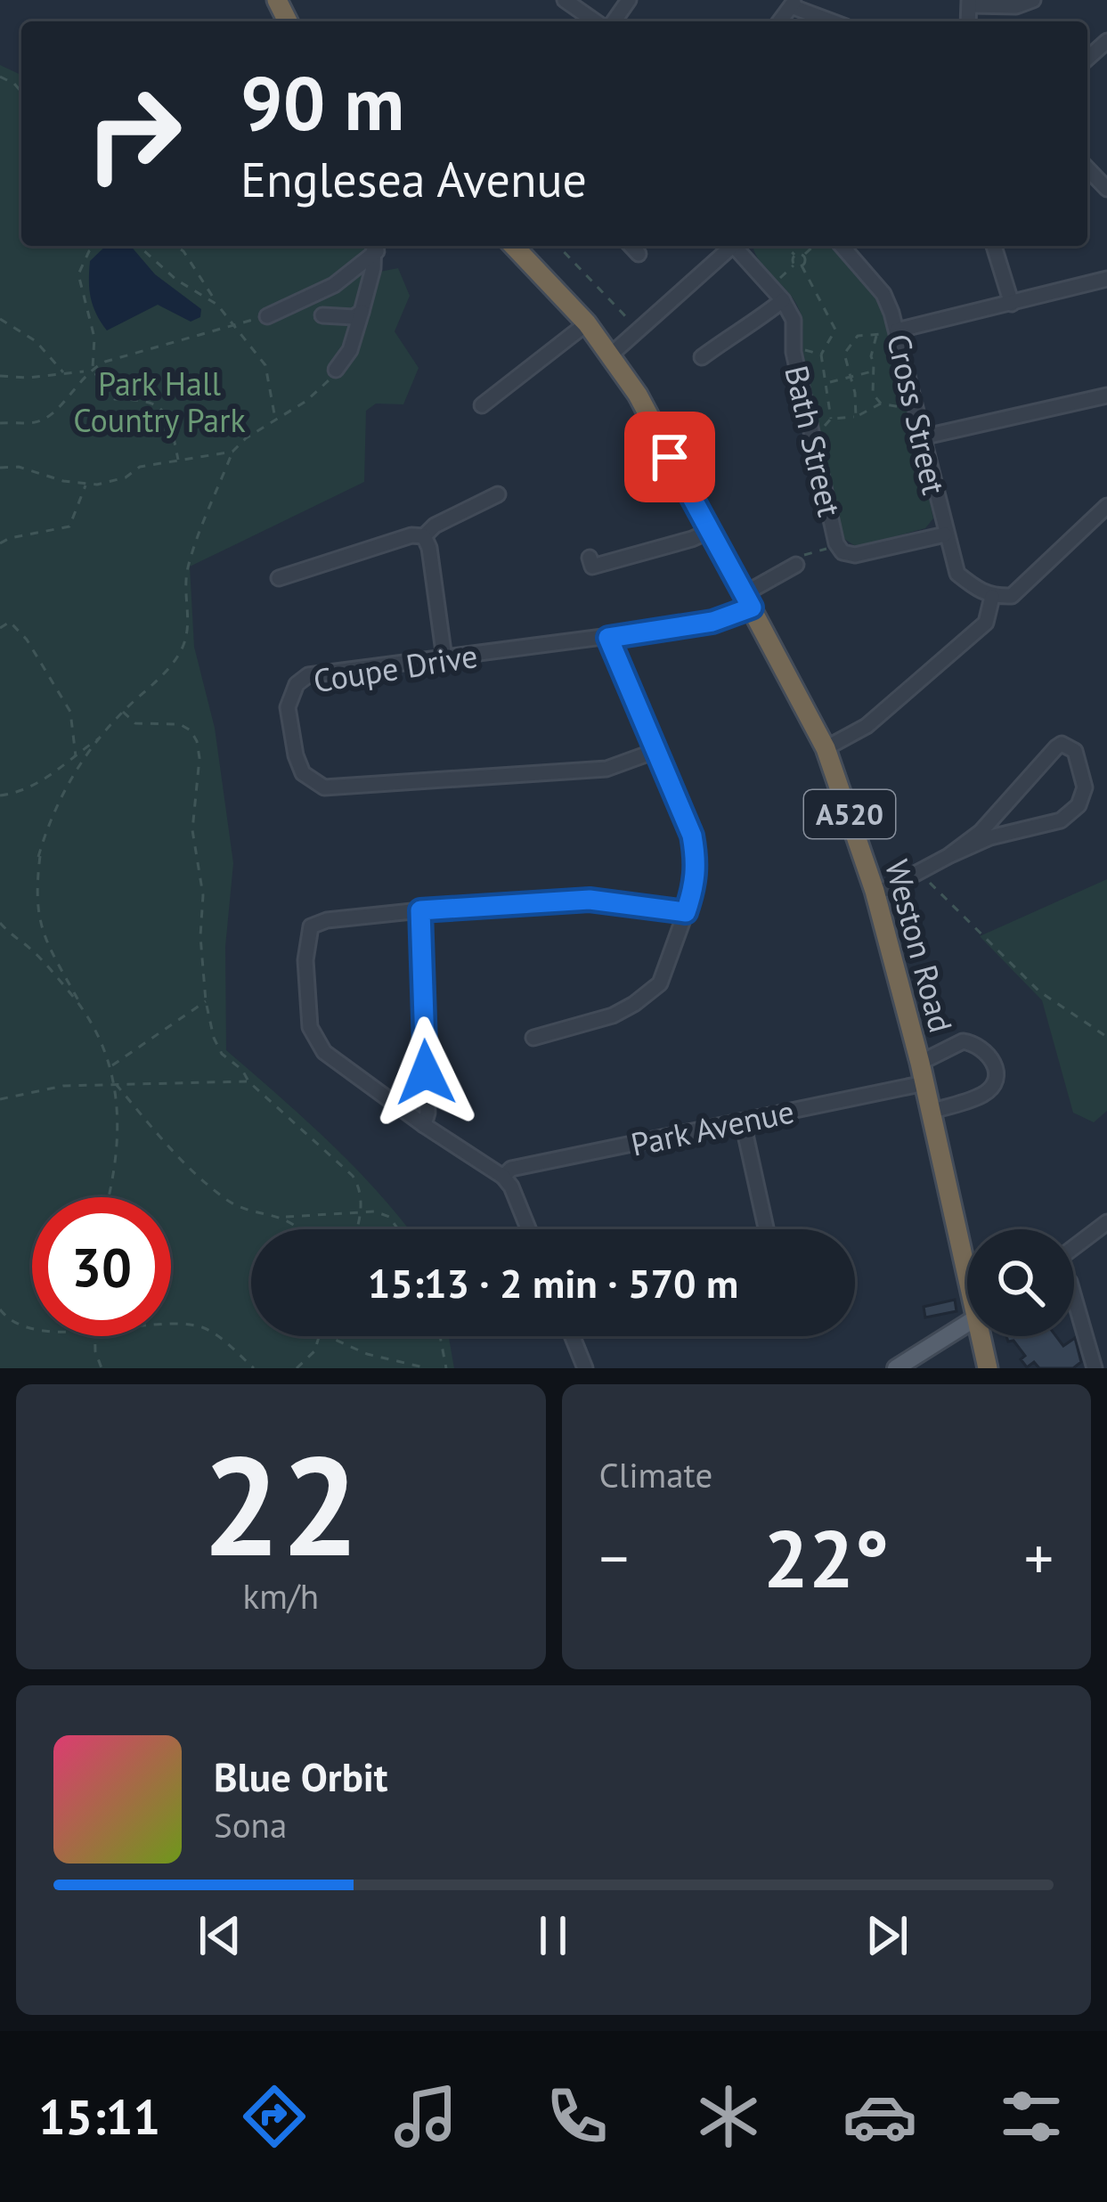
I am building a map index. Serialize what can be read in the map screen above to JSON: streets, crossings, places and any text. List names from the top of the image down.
{
  "streets": {
    "highway": ["A520", "Weston Road"],
    "street": [
      "Cross Street",
      "Bath Street",
      "Coupe Drive",
      "Park Avenue"
    ]
  },
  "crossings": [
    ["Cross Street", "Bath Street"],
    ["Coupe Drive", "Weston Road"],
    ["Weston Road", "Park Avenue"]
  ],
  "parks": ["Park Hall Country Park"],
  "page": {
    "turn": ["90 m", "Englesea Avenue"],
    "limit": "30",
    "trip": "15:13 · 2 min · 570 m",
    "tile": [
      ["22", "km/h"],
      "Climate"
    ],
    "heat": ["−", "22°", "+"],
    "song": ["Blue Orbit", "Sona"],
    "tabs": "15:11"
  }
}
